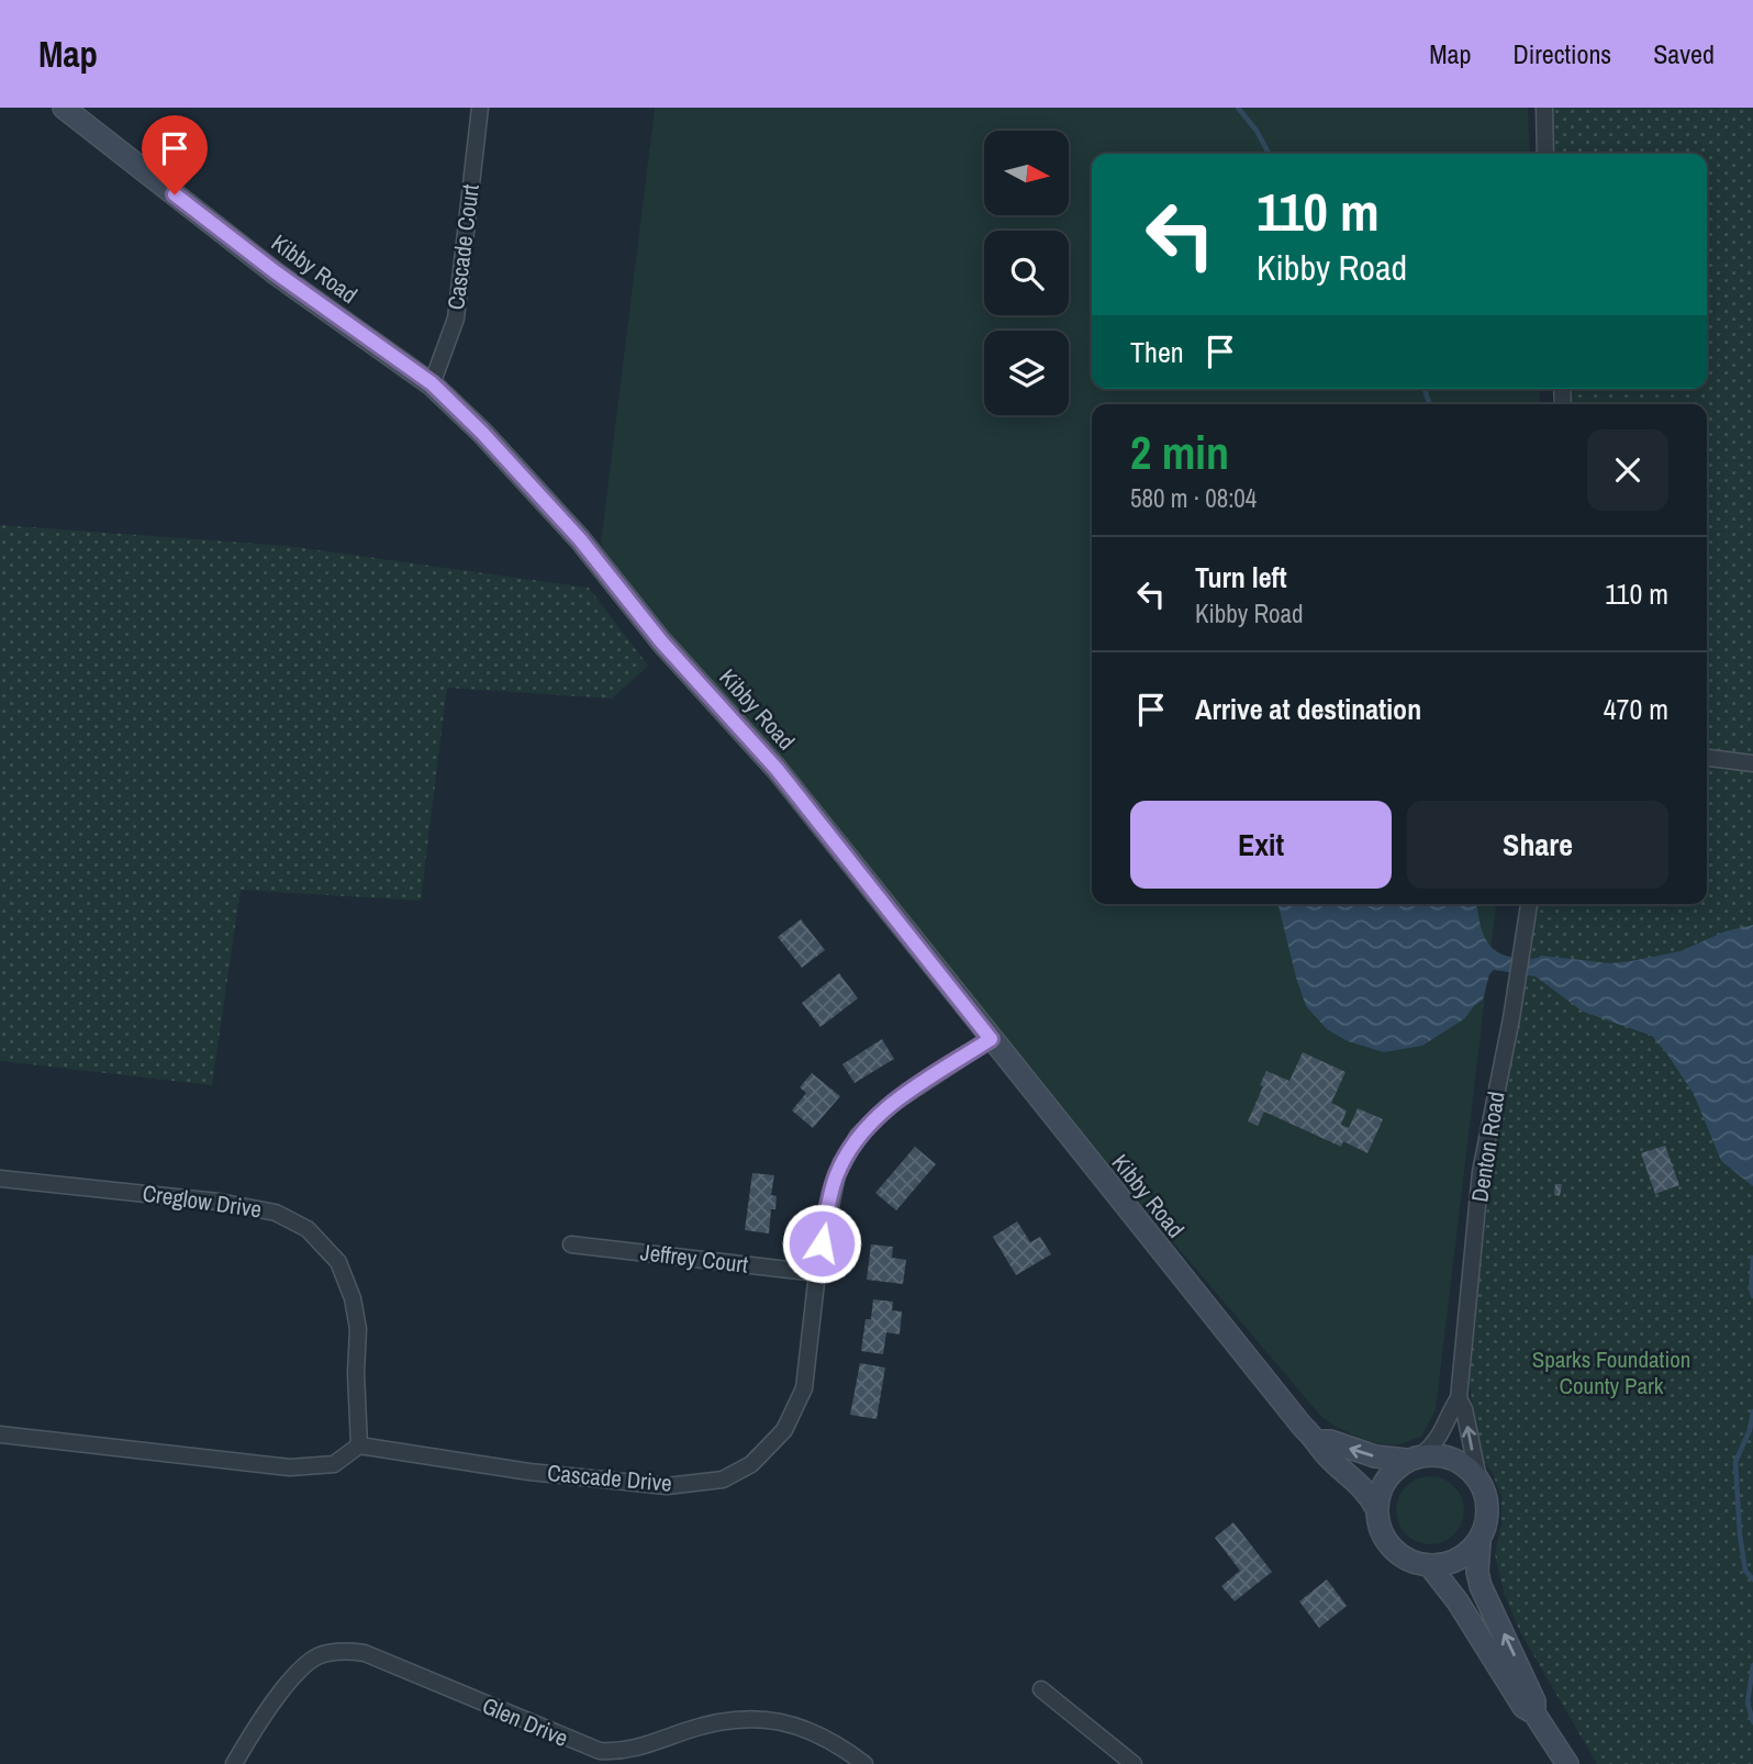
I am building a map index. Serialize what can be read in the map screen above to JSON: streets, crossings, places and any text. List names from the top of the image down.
{
  "streets": {
    "main road": ["Kibby Road"],
    "street": [
      "Cascade Court",
      "Denton Road",
      "Creglow Drive",
      "Jeffrey Court",
      "Cascade Drive",
      "Glen Drive"
    ]
  },
  "crossings": [
    ["Cascade Court", "Kibby Road"],
    ["Kibby Road", "Denton Road"],
    ["Kibby Road", "Cascade Drive"],
    ["Creglow Drive", "Cascade Drive"],
    ["Jeffrey Court", "Cascade Drive"]
  ],
  "parks": ["Sparks Foundation County Park"],
  "north": "right",
  "page": {
    "header": "Map",
    "nav": ["Map", "Directions", "Saved"],
    "turn": ["110 m", "Kibby Road"],
    "then": "Then",
    "heading": ["2 min", "580 m · 08:04"],
    "list": [
      {
        "name": "Turn left",
        "note": "Kibby Road",
        "value": "110 m"
      },
      {
        "name": "Arrive at destination",
        "value": "470 m"
      }
    ],
    "buttons": ["Exit", "Share"]
  }
}
